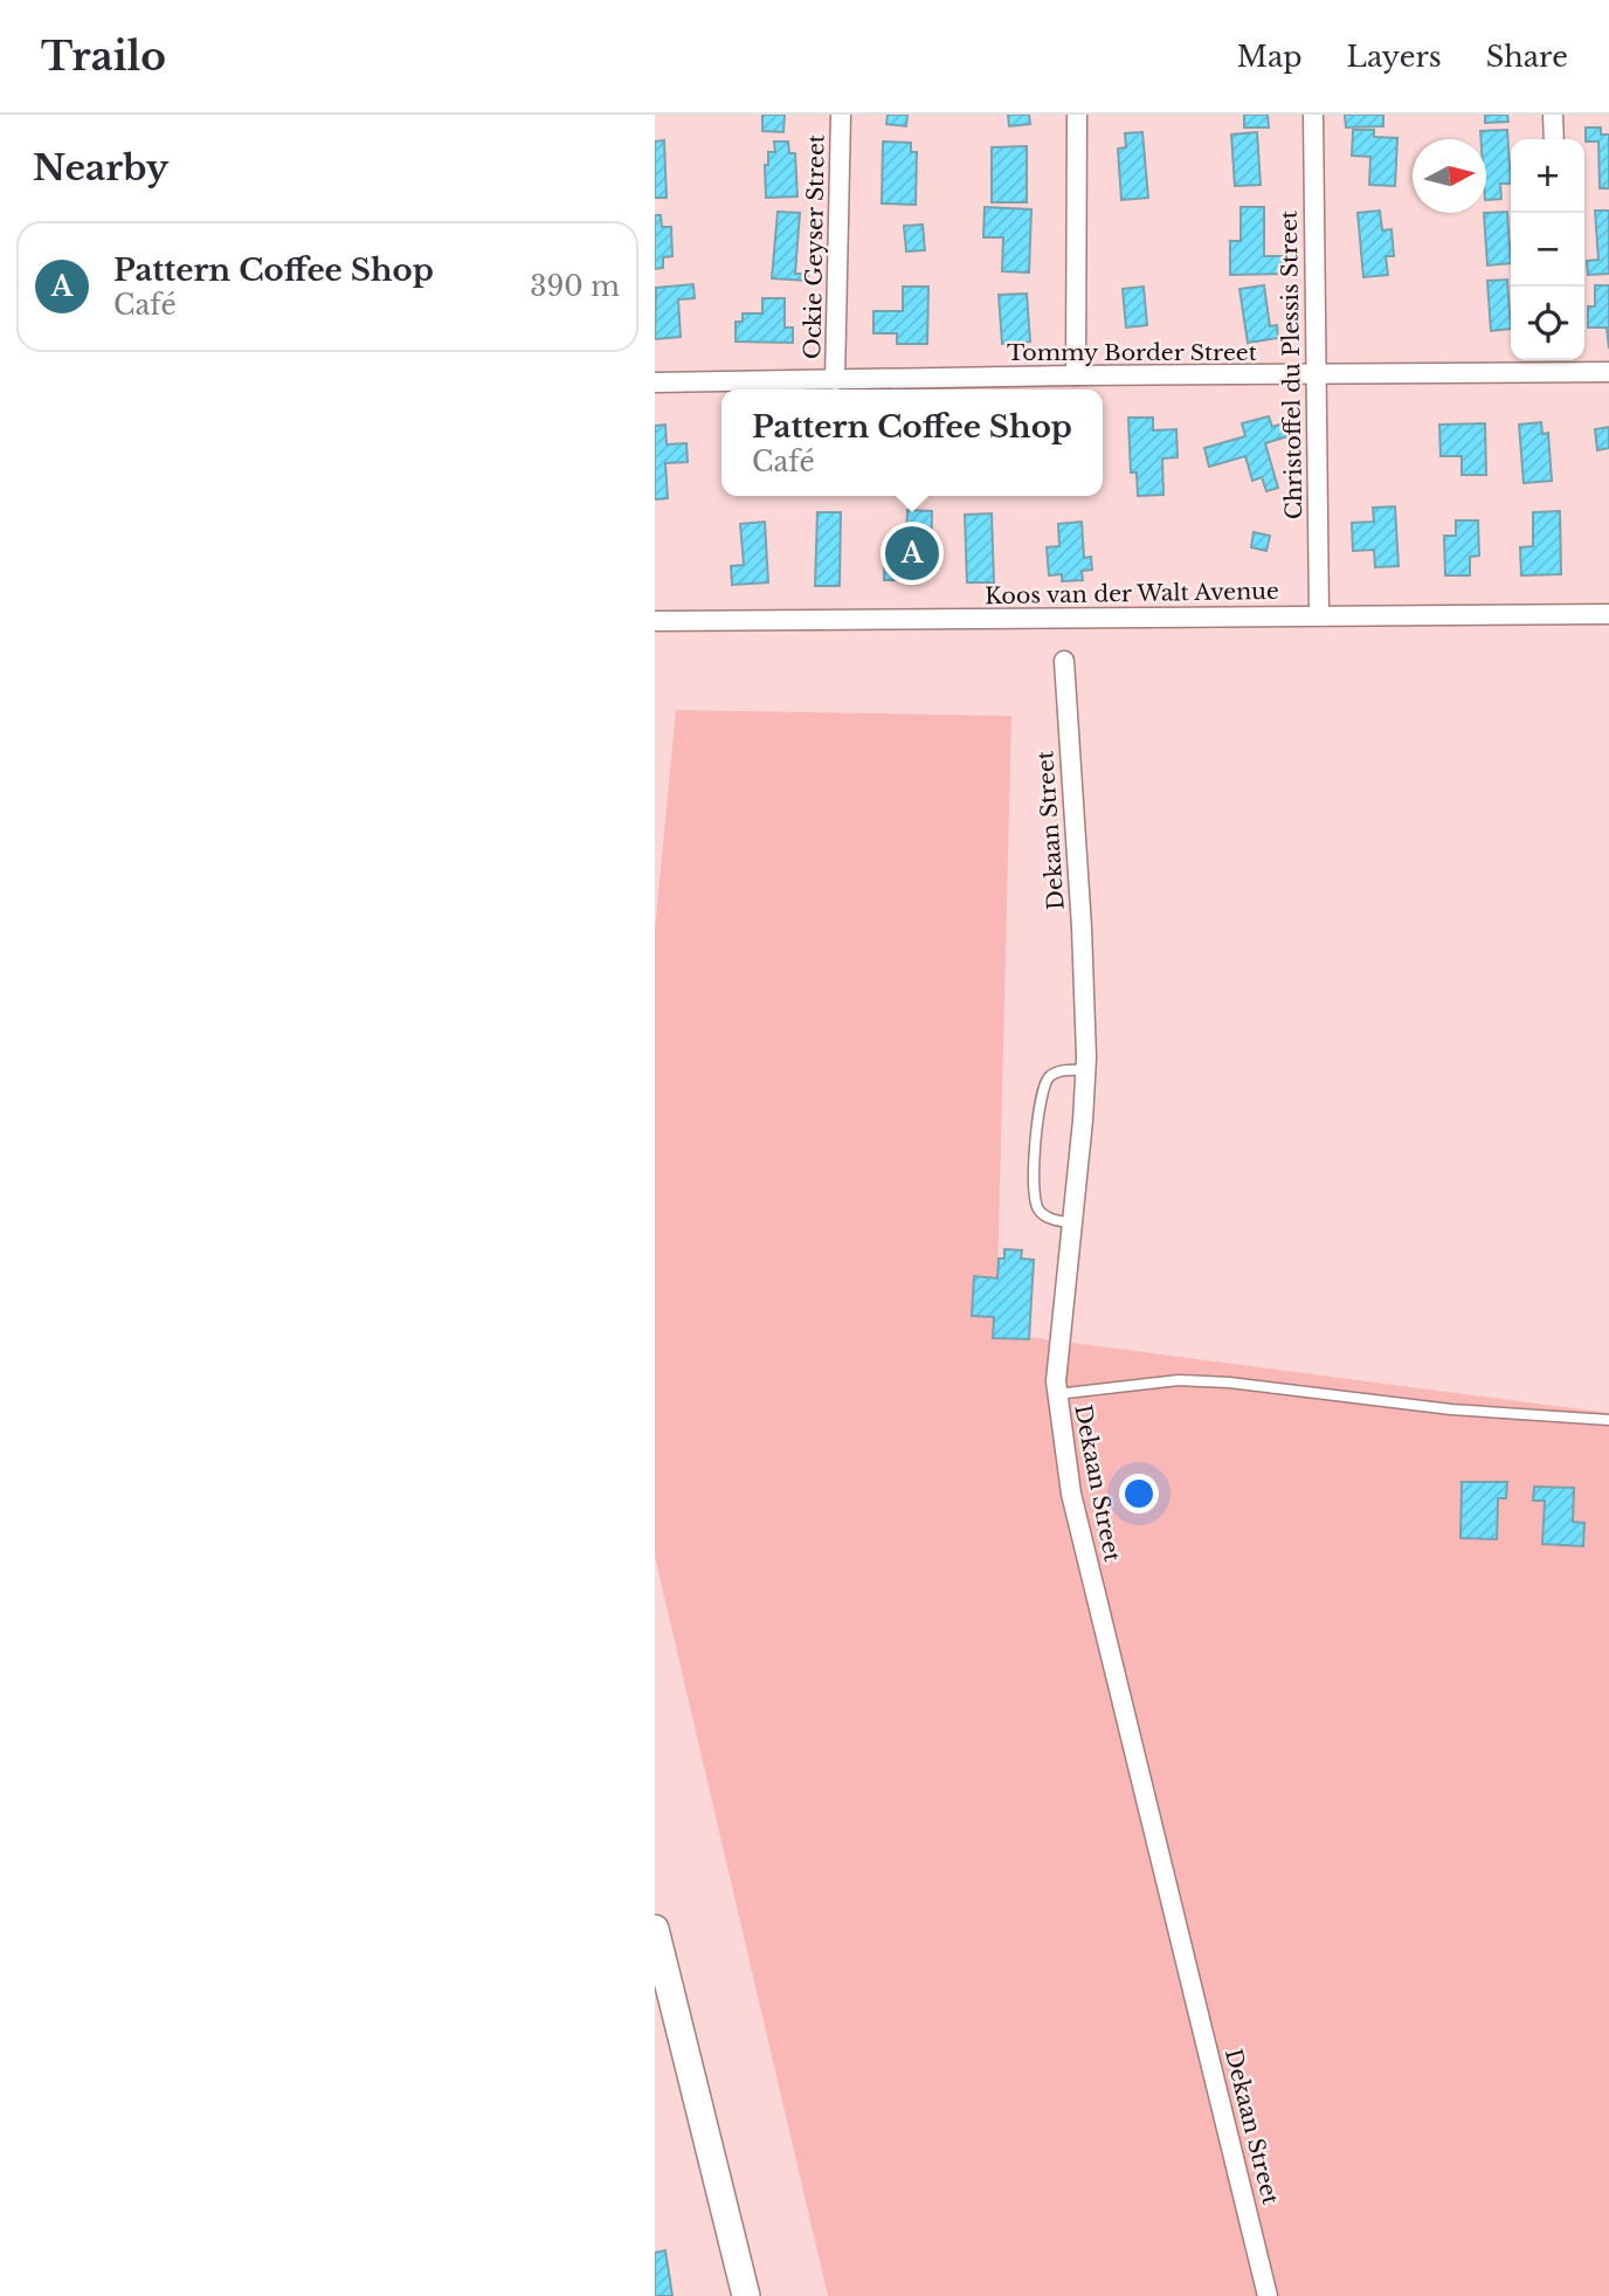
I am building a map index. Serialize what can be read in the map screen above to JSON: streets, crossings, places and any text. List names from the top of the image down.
{
  "streets": {
    "street": [
      "Ockie Geyser Street",
      "Tommy Border Street",
      "Christoffel du Plessis Street",
      "Koos van der Walt Avenue",
      "Dekaan Street"
    ]
  },
  "crossings": [
    ["Ockie Geyser Street", "Tommy Border Street"],
    ["Tommy Border Street", "Christoffel du Plessis Street"],
    ["Christoffel du Plessis Street", "Koos van der Walt Avenue"]
  ],
  "north": "right",
  "page": {
    "header": "Trailo",
    "nav": ["Map", "Layers", "Share"],
    "heading": "Nearby",
    "map_buttons": ["+", "−"],
    "list": [
      {
        "mark": "A",
        "name": "Pattern Coffee Shop",
        "note": "Café",
        "value": "390 m"
      }
    ],
    "popup": ["Pattern Coffee Shop", "Café"],
    "pins": "A"
  }
}
